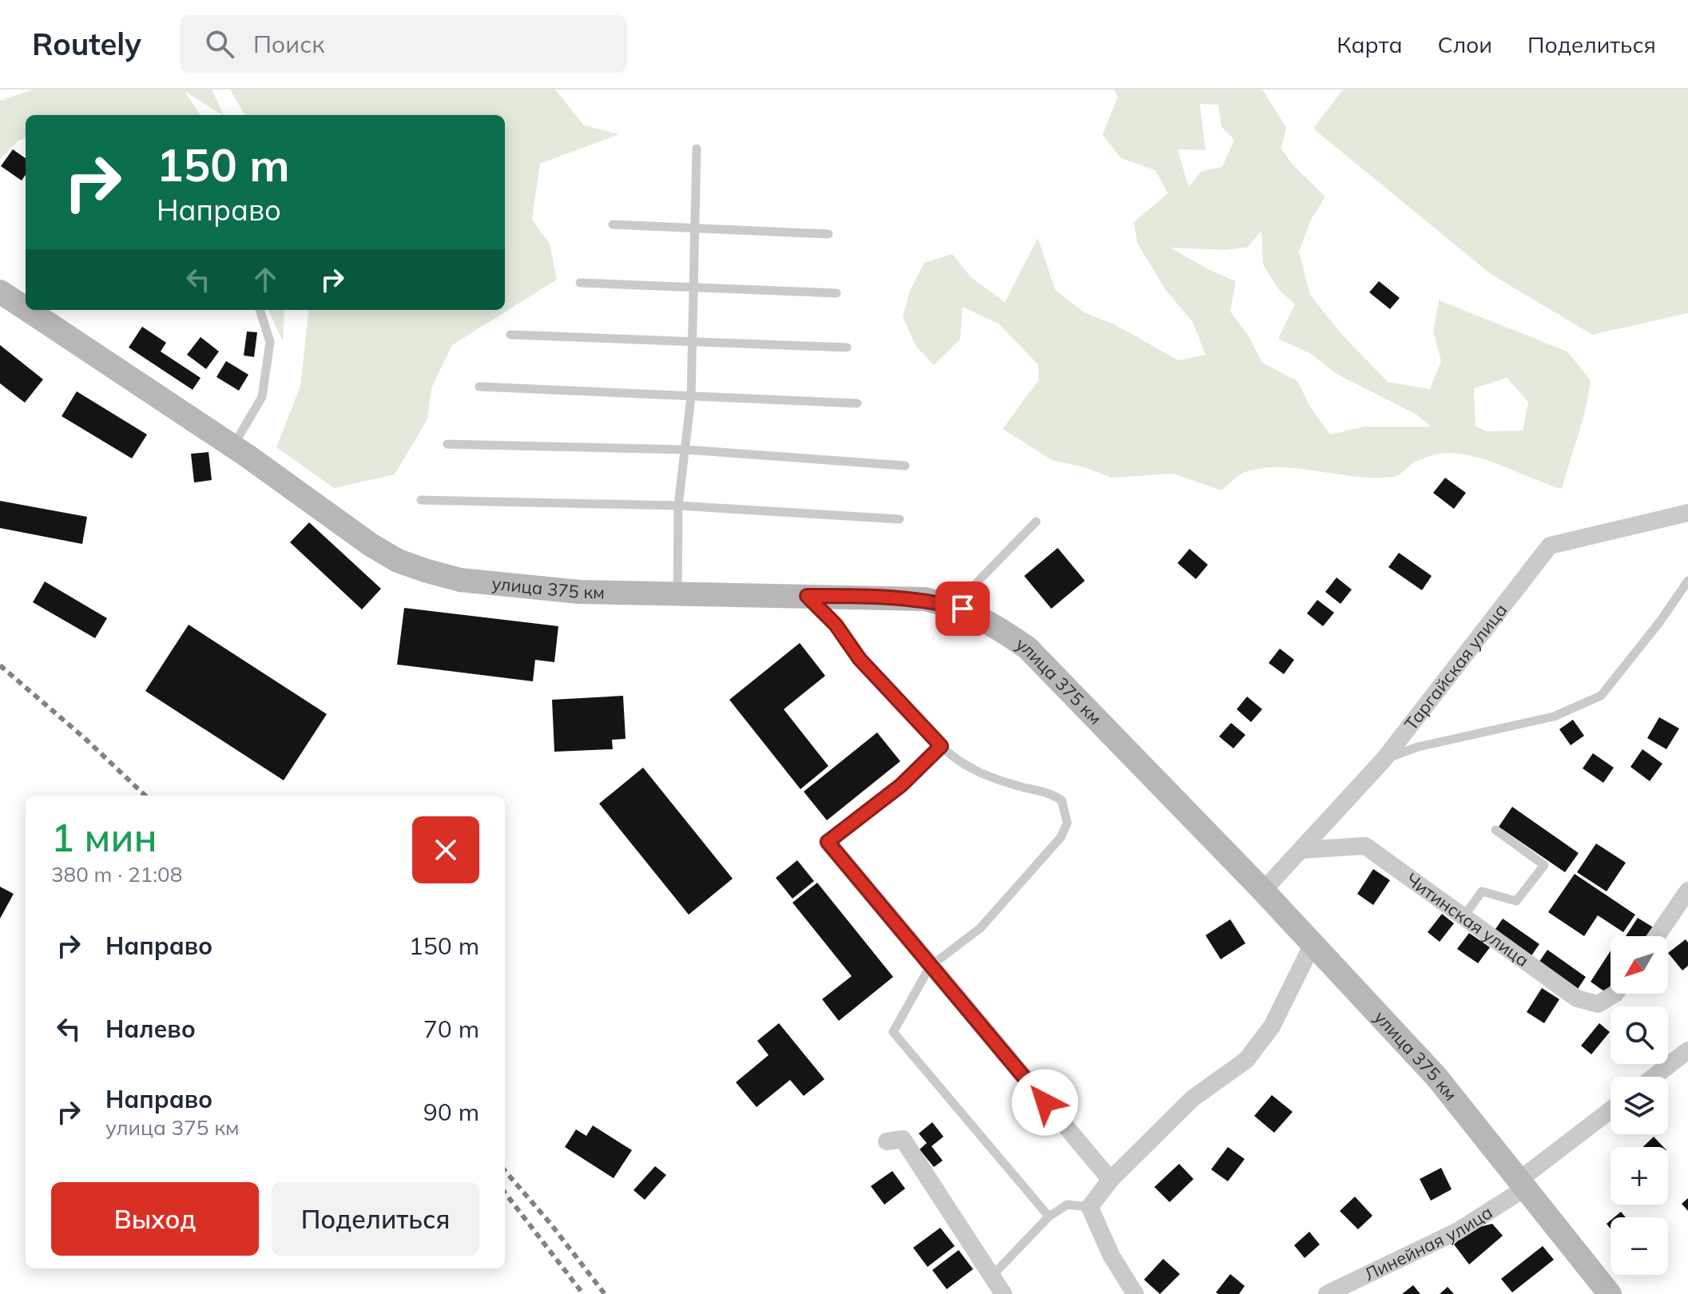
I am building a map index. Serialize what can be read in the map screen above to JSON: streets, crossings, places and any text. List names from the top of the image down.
{
  "streets": {
    "main road": ["улица 375 км"],
    "street": ["Таргайская улица", "Читинская улица", "Линейная улица"]
  },
  "crossings": [
    ["улица 375 км", "Таргайская улица"],
    ["улица 375 км", "Линейная улица"],
    ["Таргайская улица", "Читинская улица"]
  ],
  "north": "bottom left",
  "page": {
    "header": "Routely",
    "search": "Поиск",
    "nav": ["Карта", "Слои", "Поделиться"],
    "turn": ["150 m", "Направо"],
    "heading": ["1 мин", "380 m · 21:08"],
    "list": [
      {
        "name": "Направо",
        "value": "150 m"
      },
      {
        "name": "Налево",
        "value": "70 m"
      },
      {
        "name": "Направо",
        "note": "улица 375 км",
        "value": "90 m"
      }
    ],
    "map_buttons": ["+", "−"],
    "buttons": ["Выход", "Поделиться"]
  }
}
